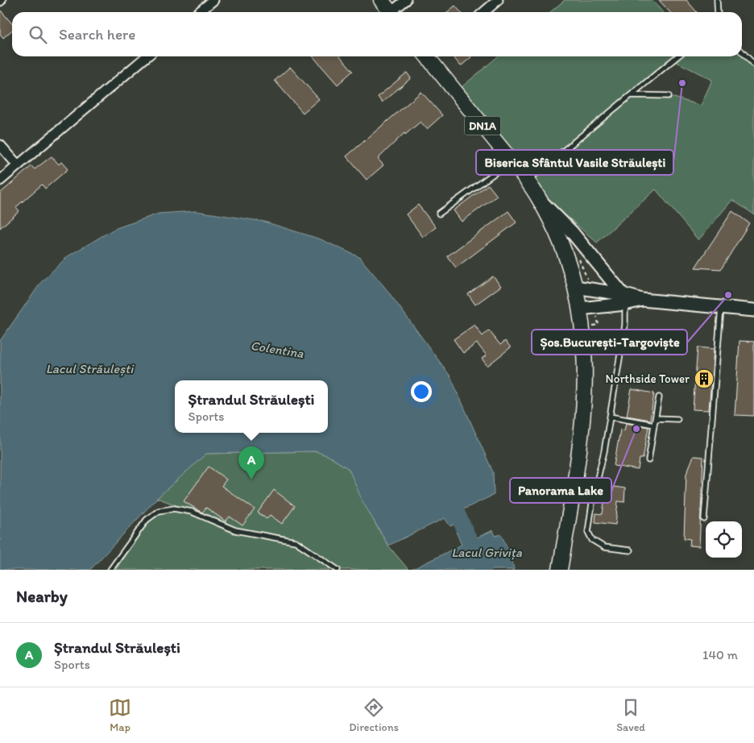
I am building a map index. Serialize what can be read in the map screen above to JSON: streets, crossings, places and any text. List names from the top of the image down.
{
  "streets": {
    "main road": ["DN1A"]
  },
  "water": ["Colentina", "Lacul Străulești", "Lacul Grivița"],
  "places": {
    "other": ["Biserica Sfântul Vasile Străulești", "Șos.București-Targoviște", "Panorama Lake"],
    "building": ["Northside Tower"]
  },
  "page": {
    "search": "Search here",
    "popup": ["Ștrandul Străulești", "Sports"],
    "pins": "A",
    "heading": "Nearby",
    "list": [
      {
        "mark": "A",
        "name": "Ștrandul Străulești",
        "note": "Sports",
        "value": "140 m"
      }
    ],
    "nav": ["Map", "Directions", "Saved"]
  }
}
